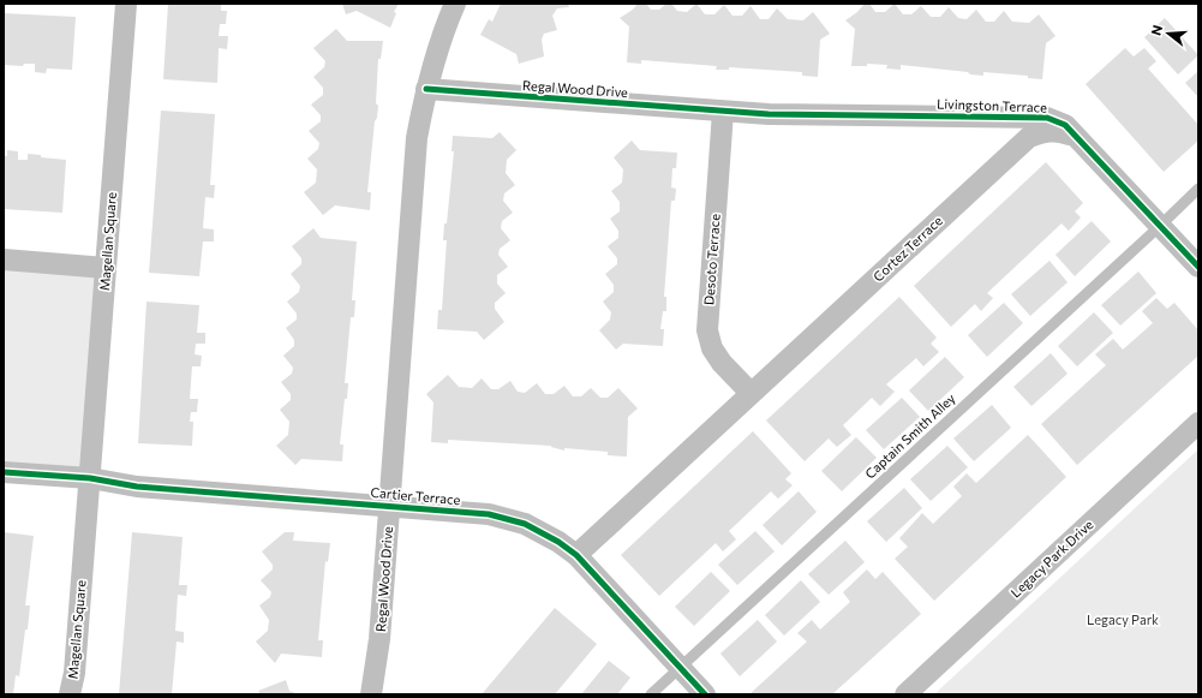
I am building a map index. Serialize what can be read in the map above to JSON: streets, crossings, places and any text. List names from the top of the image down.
{
  "streets": {
    "street": [
      "Regal Wood Drive",
      "Livingston Terrace",
      "Magellan Square",
      "Cortez Terrace",
      "Desoto Terrace",
      "Cartier Terrace",
      "Legacy Park Drive"
    ],
    "lane": ["Captain Smith Alley"]
  },
  "crossings": [
    ["Regal Wood Drive", "Livingston Terrace"],
    ["Regal Wood Drive", "Desoto Terrace"],
    ["Regal Wood Drive", "Cartier Terrace"],
    ["Livingston Terrace", "Cortez Terrace"],
    ["Livingston Terrace", "Desoto Terrace"],
    ["Livingston Terrace", "Captain Smith Alley"],
    ["Magellan Square", "Cartier Terrace"],
    ["Cortez Terrace", "Desoto Terrace"],
    ["Captain Smith Alley", "Cartier Terrace"]
  ],
  "parks": ["Legacy Park"],
  "north": "left"
}
